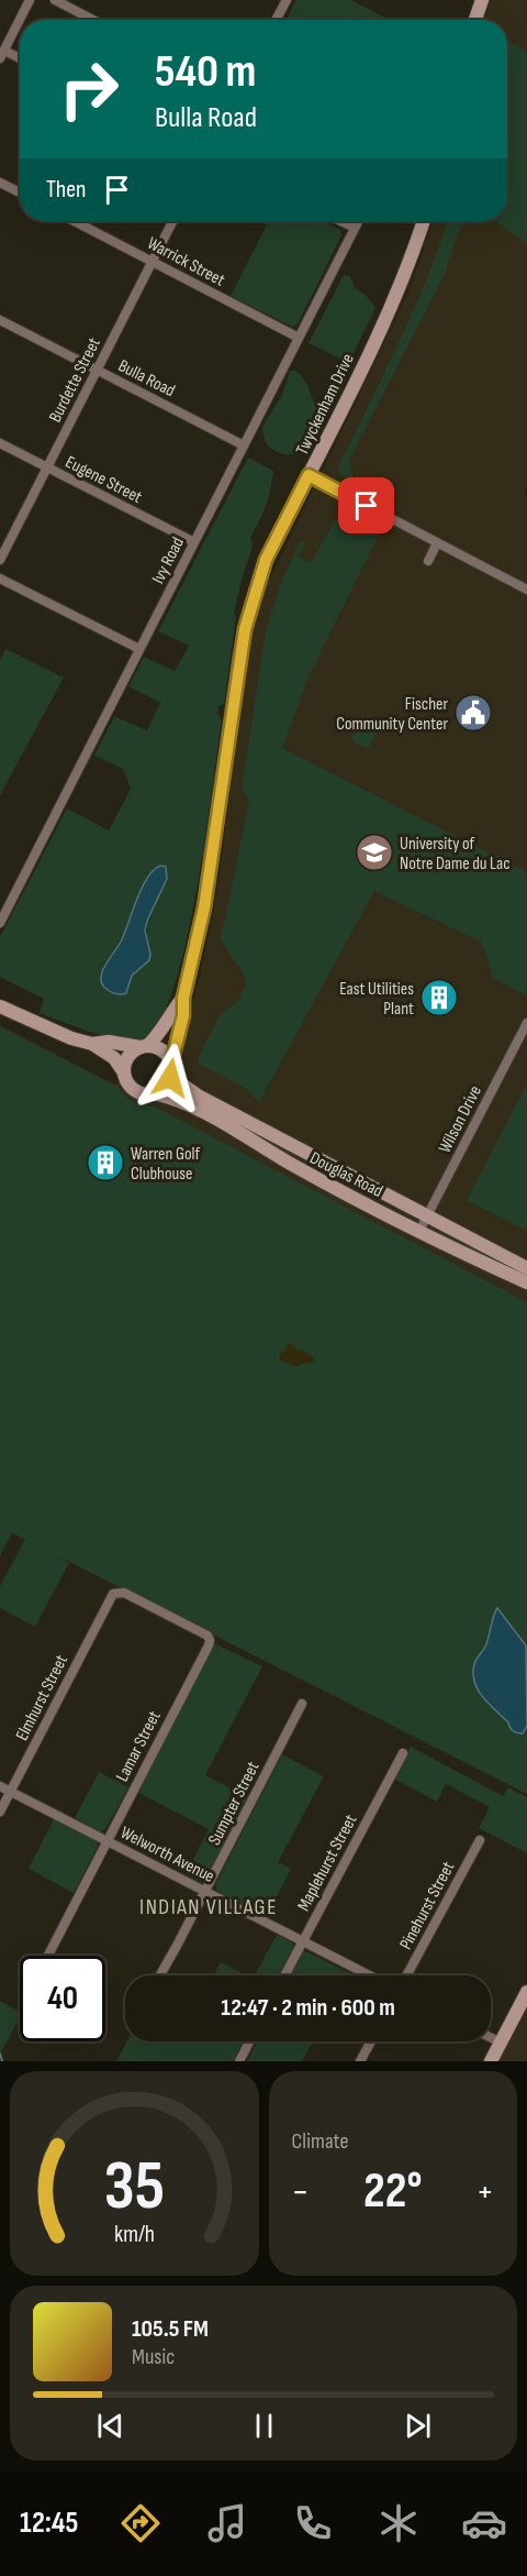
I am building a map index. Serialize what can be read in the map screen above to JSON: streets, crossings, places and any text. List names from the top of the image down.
{
  "streets": {
    "street": [
      "Warrick Street",
      "Bulla Road",
      "Burdette Street",
      "Twyckenham Drive",
      "Eugene Street",
      "Ivy Road",
      "Wilson Drive",
      "Douglas Road",
      "Elmhurst Street",
      "Lamar Street",
      "Sumpter Street",
      "Welworth Avenue",
      "Maplehurst Street",
      "Pinehurst Street"
    ]
  },
  "crossings": [
    ["Warrick Street", "Burdette Street"],
    ["Warrick Street", "Ivy Road"],
    ["Bulla Road", "Burdette Street"],
    ["Bulla Road", "Ivy Road"],
    ["Burdette Street", "Eugene Street"],
    ["Twyckenham Drive", "Douglas Road"],
    ["Eugene Street", "Ivy Road"],
    ["Wilson Drive", "Douglas Road"],
    ["Elmhurst Street", "Lamar Street"],
    ["Elmhurst Street", "Welworth Avenue"],
    ["Lamar Street", "Welworth Avenue"],
    ["Sumpter Street", "Welworth Avenue"],
    ["Welworth Avenue", "Maplehurst Street"]
  ],
  "districts": ["INDIAN VILLAGE"],
  "places": {
    "public building": ["Fischer Community Center"],
    "school or university": ["University of Notre Dame du Lac"],
    "building": ["East Utilities Plant", "Warren Golf Clubhouse"]
  },
  "page": {
    "turn": ["540 m", "Bulla Road"],
    "then": "Then",
    "limit": "40",
    "trip": "12:47 · 2 min · 600 m",
    "tile": "Climate",
    "heat": ["−", "22°", "+"],
    "song": ["105.5 FM", "Music"],
    "tabs": "12:45",
    "gauge": ["35", "km/h"]
  }
}
